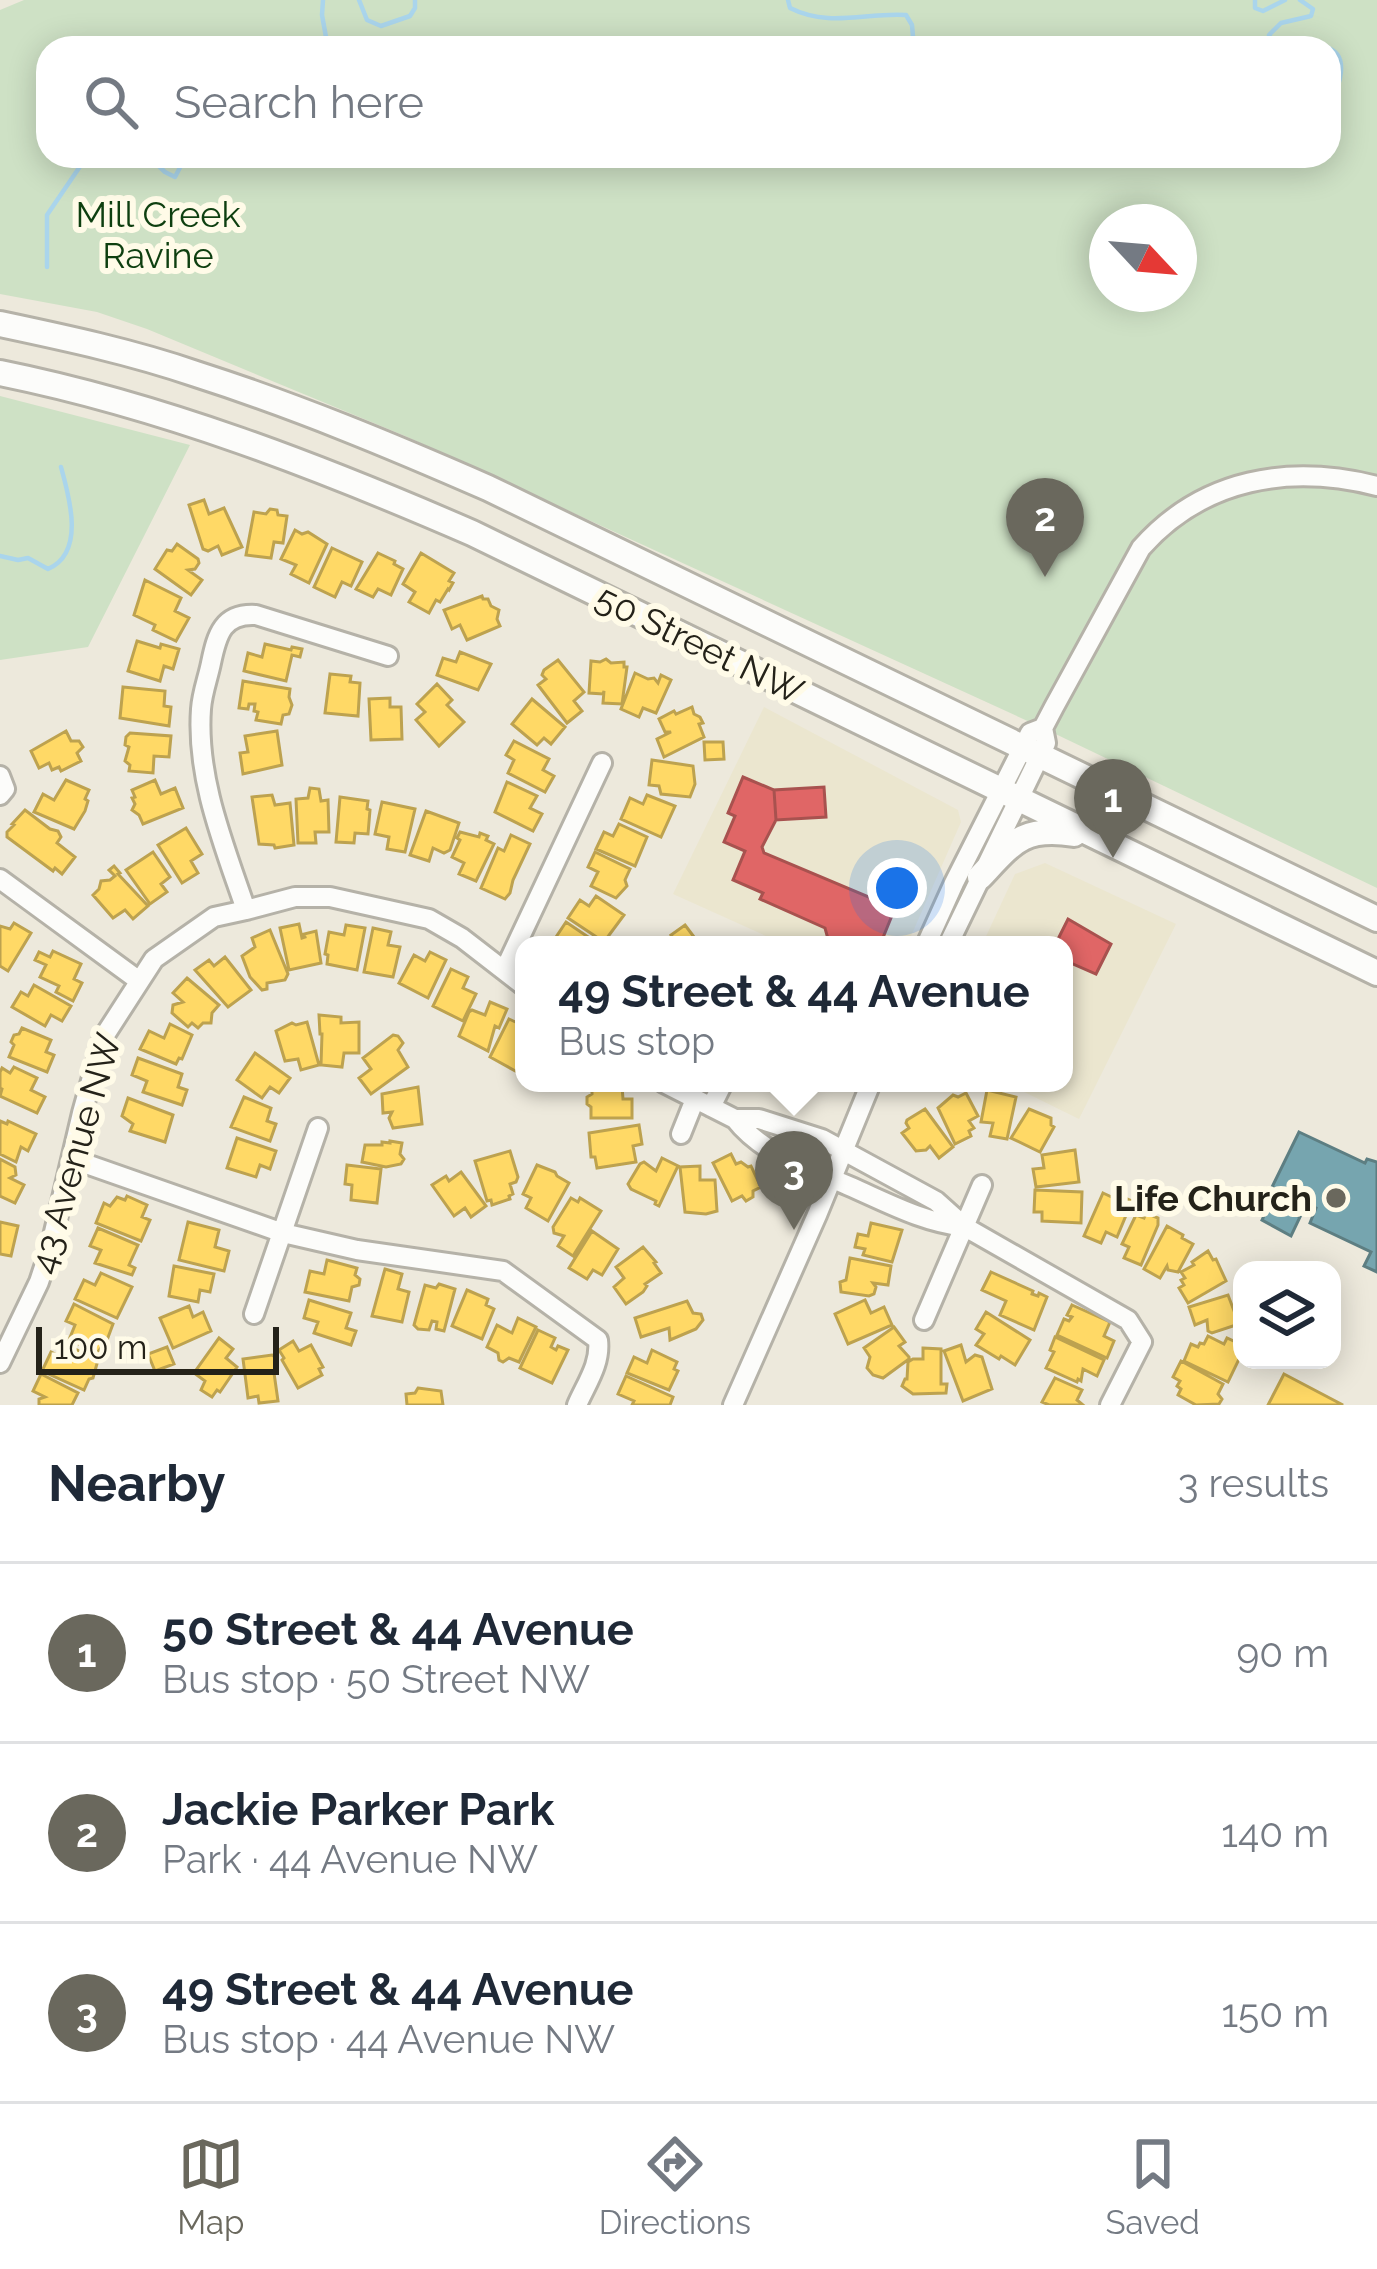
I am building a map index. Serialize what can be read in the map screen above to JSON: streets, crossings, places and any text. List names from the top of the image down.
{
  "streets": {
    "main road": ["50 Street NW"],
    "street": ["43 Avenue NW"]
  },
  "parks": ["Mill Creek Ravine"],
  "places": ["Life Church"],
  "scale_bar": "100 m",
  "north": "bottom right",
  "page": {
    "search": "Search here",
    "pins": ["2", "1", "3"],
    "popup": ["49 Street & 44 Avenue", "Bus stop"],
    "scale": "100 m",
    "heading": ["Nearby", "3 results"],
    "list": [
      {
        "mark": "1",
        "name": "50 Street & 44 Avenue",
        "note": "Bus stop · 50 Street NW",
        "value": "90 m"
      },
      {
        "mark": "2",
        "name": "Jackie Parker Park",
        "note": "Park · 44 Avenue NW",
        "value": "140 m"
      },
      {
        "mark": "3",
        "name": "49 Street & 44 Avenue",
        "note": "Bus stop · 44 Avenue NW",
        "value": "150 m"
      }
    ],
    "nav": ["Map", "Directions", "Saved"]
  }
}
